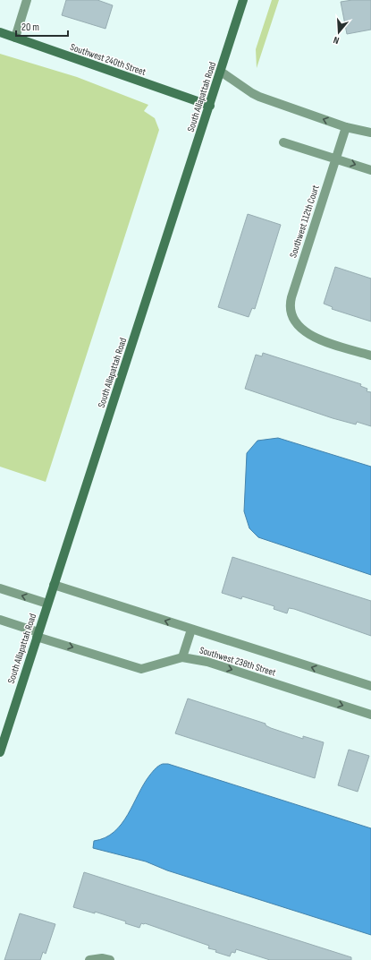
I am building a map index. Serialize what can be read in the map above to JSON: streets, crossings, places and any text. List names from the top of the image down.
{
  "streets": {
    "main road": ["Southwest 240th Street", "South Allapattah Road"],
    "street": ["Southwest 112th Court", "Southwest 238th Street"]
  },
  "crossings": [
    ["Southwest 240th Street", "South Allapattah Road"],
    ["South Allapattah Road", "Southwest 238th Street"]
  ],
  "scale_bar": "20 m",
  "north": "bottom"
}
